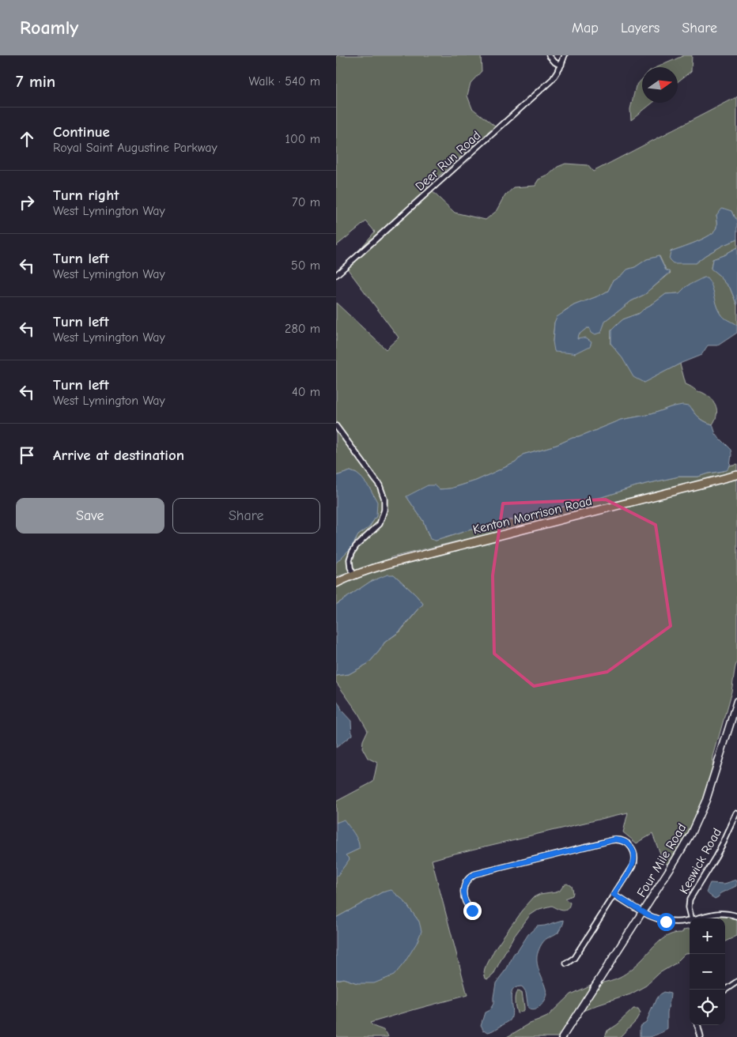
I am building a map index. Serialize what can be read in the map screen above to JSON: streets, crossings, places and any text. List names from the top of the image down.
{
  "streets": {
    "main road": ["Kenton Morrison Road", "Four Mile Road"],
    "street": ["Deer Run Road", "Keswick Road"]
  },
  "north": "right",
  "page": {
    "header": "Roamly",
    "nav": ["Map", "Layers", "Share"],
    "heading": ["7 min", "Walk · 540 m"],
    "list": [
      ["Continue", "Royal Saint Augustine Parkway", "100 m"],
      ["Turn right", "West Lymington Way", "70 m"],
      ["Turn left", "West Lymington Way", "50 m"],
      ["Turn left", "West Lymington Way", "280 m"],
      ["Turn left", "West Lymington Way", "40 m"],
      "Arrive at destination"
    ],
    "buttons": ["Save", "Share"],
    "map_buttons": ["+", "−"]
  }
}
